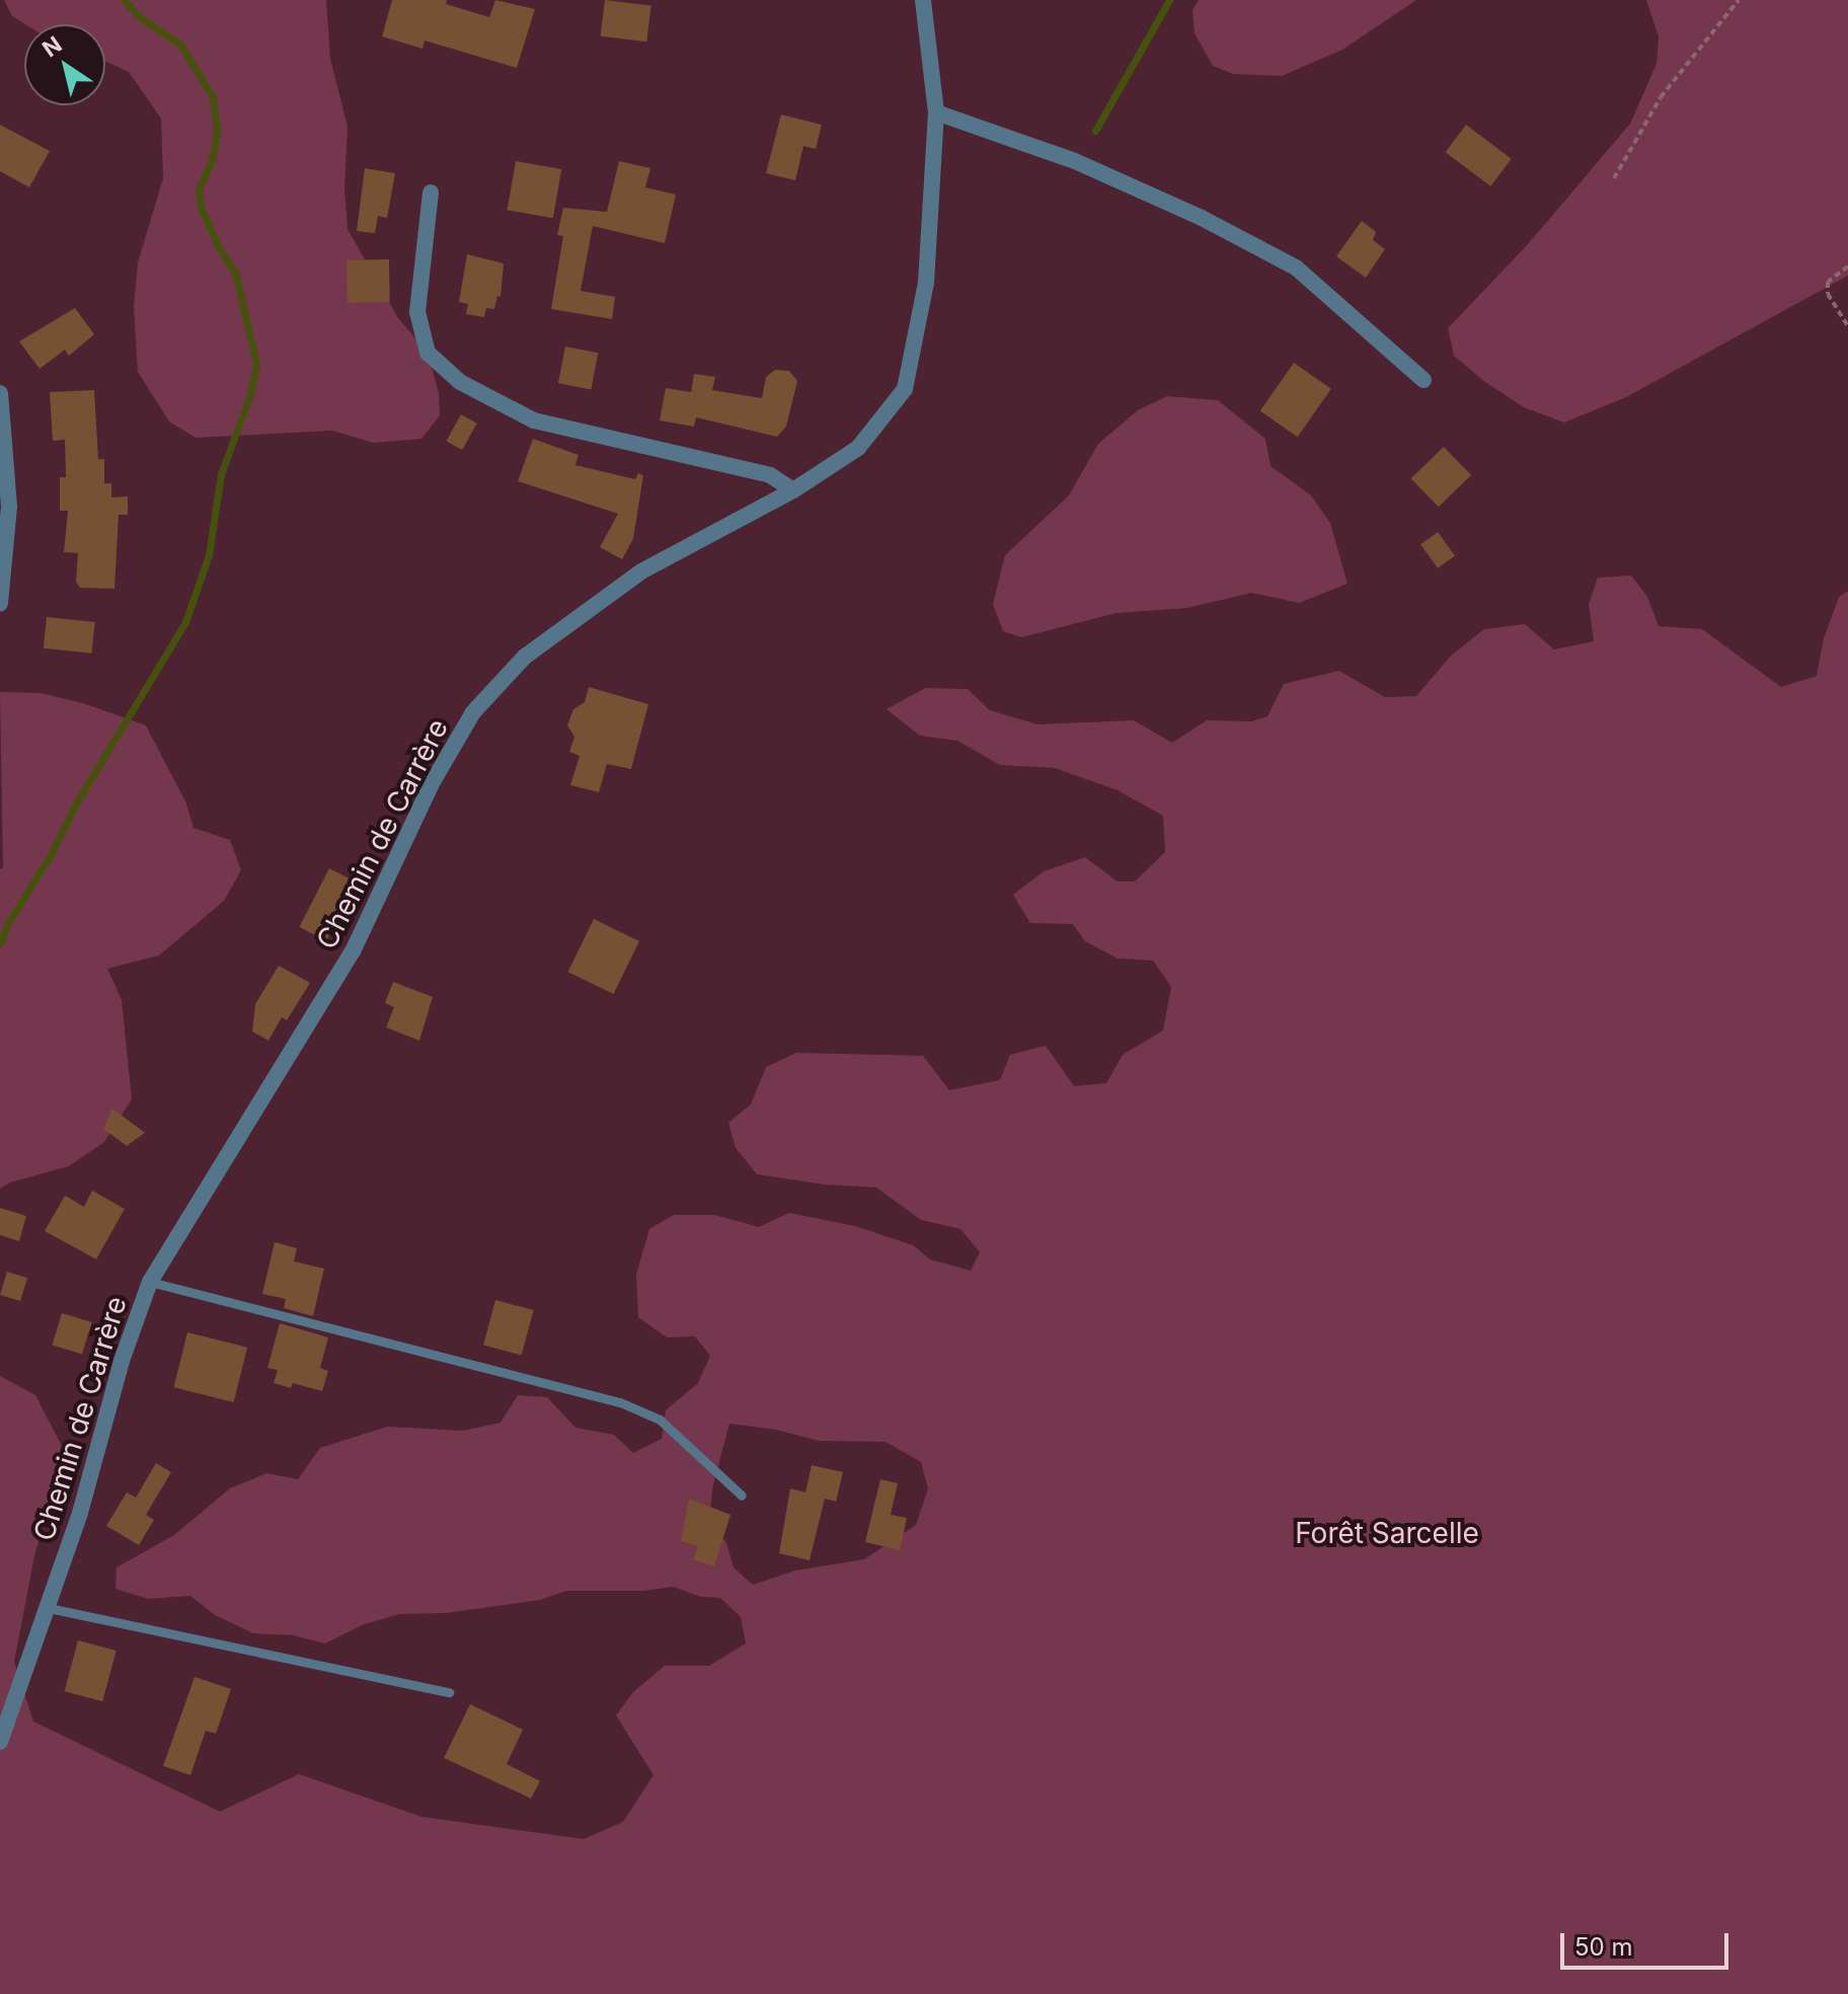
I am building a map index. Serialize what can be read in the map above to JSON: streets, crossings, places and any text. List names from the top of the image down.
{
  "streets": {
    "street": ["Chemin de Carrère"]
  },
  "parks": ["Forêt Sarcelle"],
  "scale_bar": "50 m",
  "north": "top left"
}
